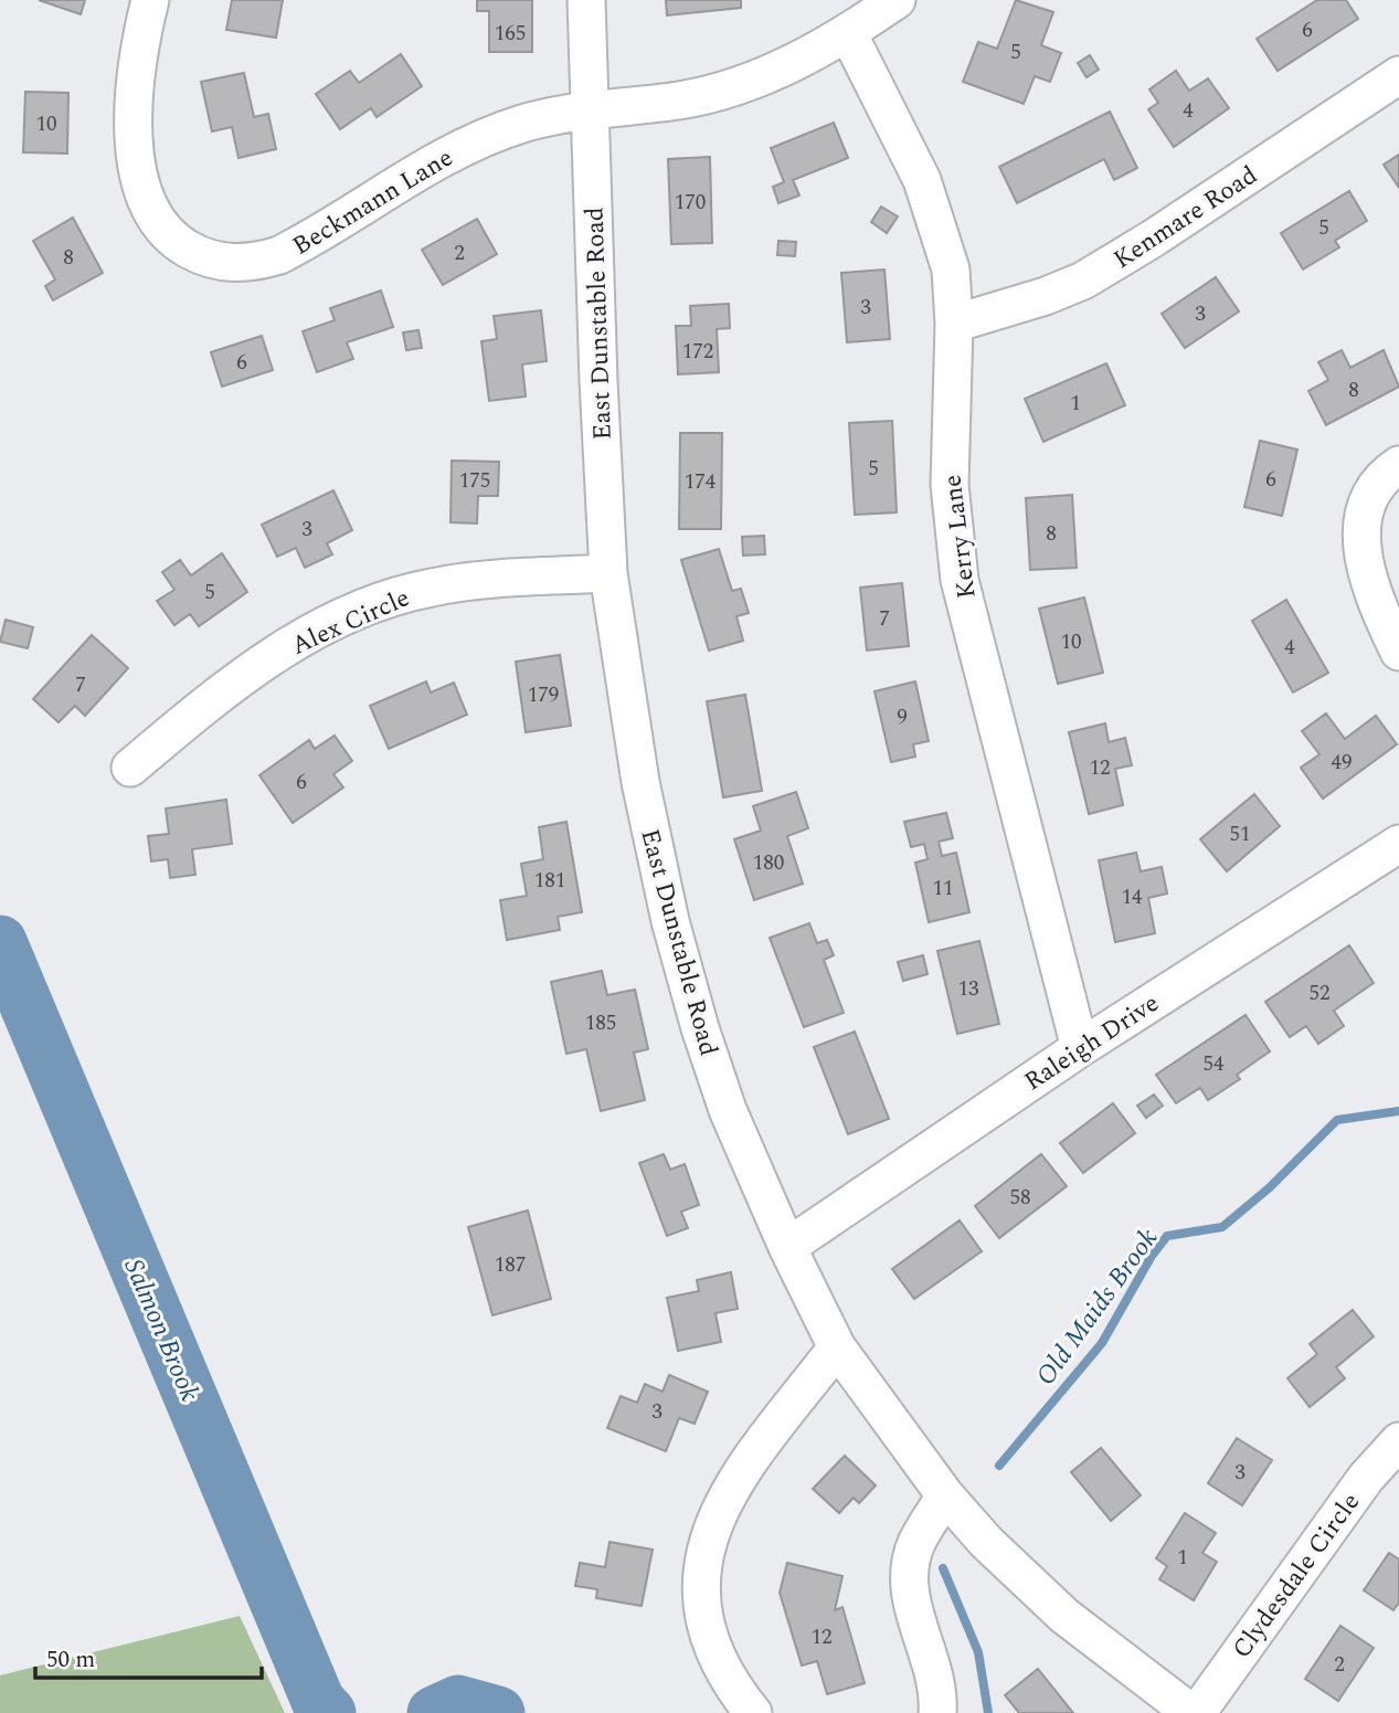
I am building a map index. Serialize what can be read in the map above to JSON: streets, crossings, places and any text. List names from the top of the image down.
{
  "streets": {
    "street": [
      "Beckmann Lane",
      "Kenmare Road",
      "East Dunstable Road",
      "Kerry Lane",
      "Alex Circle",
      "Raleigh Drive",
      "Clydesdale Circle"
    ]
  },
  "crossings": [
    ["Beckmann Lane", "East Dunstable Road"],
    ["Kenmare Road", "Kerry Lane"],
    ["East Dunstable Road", "Alex Circle"],
    ["East Dunstable Road", "Raleigh Drive"],
    ["East Dunstable Road", "Clydesdale Circle"],
    ["Kerry Lane", "Raleigh Drive"]
  ],
  "water": ["Old Maids Brook", "Salmon Brook"],
  "house_numbers": [
    "6",
    "165",
    "5",
    "4",
    "10",
    "170",
    "5",
    "2",
    "8",
    "3",
    "3",
    "172",
    "6",
    "8",
    "1",
    "5",
    "6",
    "175",
    "174",
    "3",
    "8",
    "5",
    "7",
    "10",
    "4",
    "7",
    "179",
    "9",
    "49",
    "12",
    "6",
    "51",
    "180",
    "181",
    "11",
    "14",
    "13",
    "52",
    "185",
    "54",
    "58",
    "187",
    "3",
    "3",
    "1",
    "12",
    "2"
  ],
  "scale_bar": "50 m"
}
